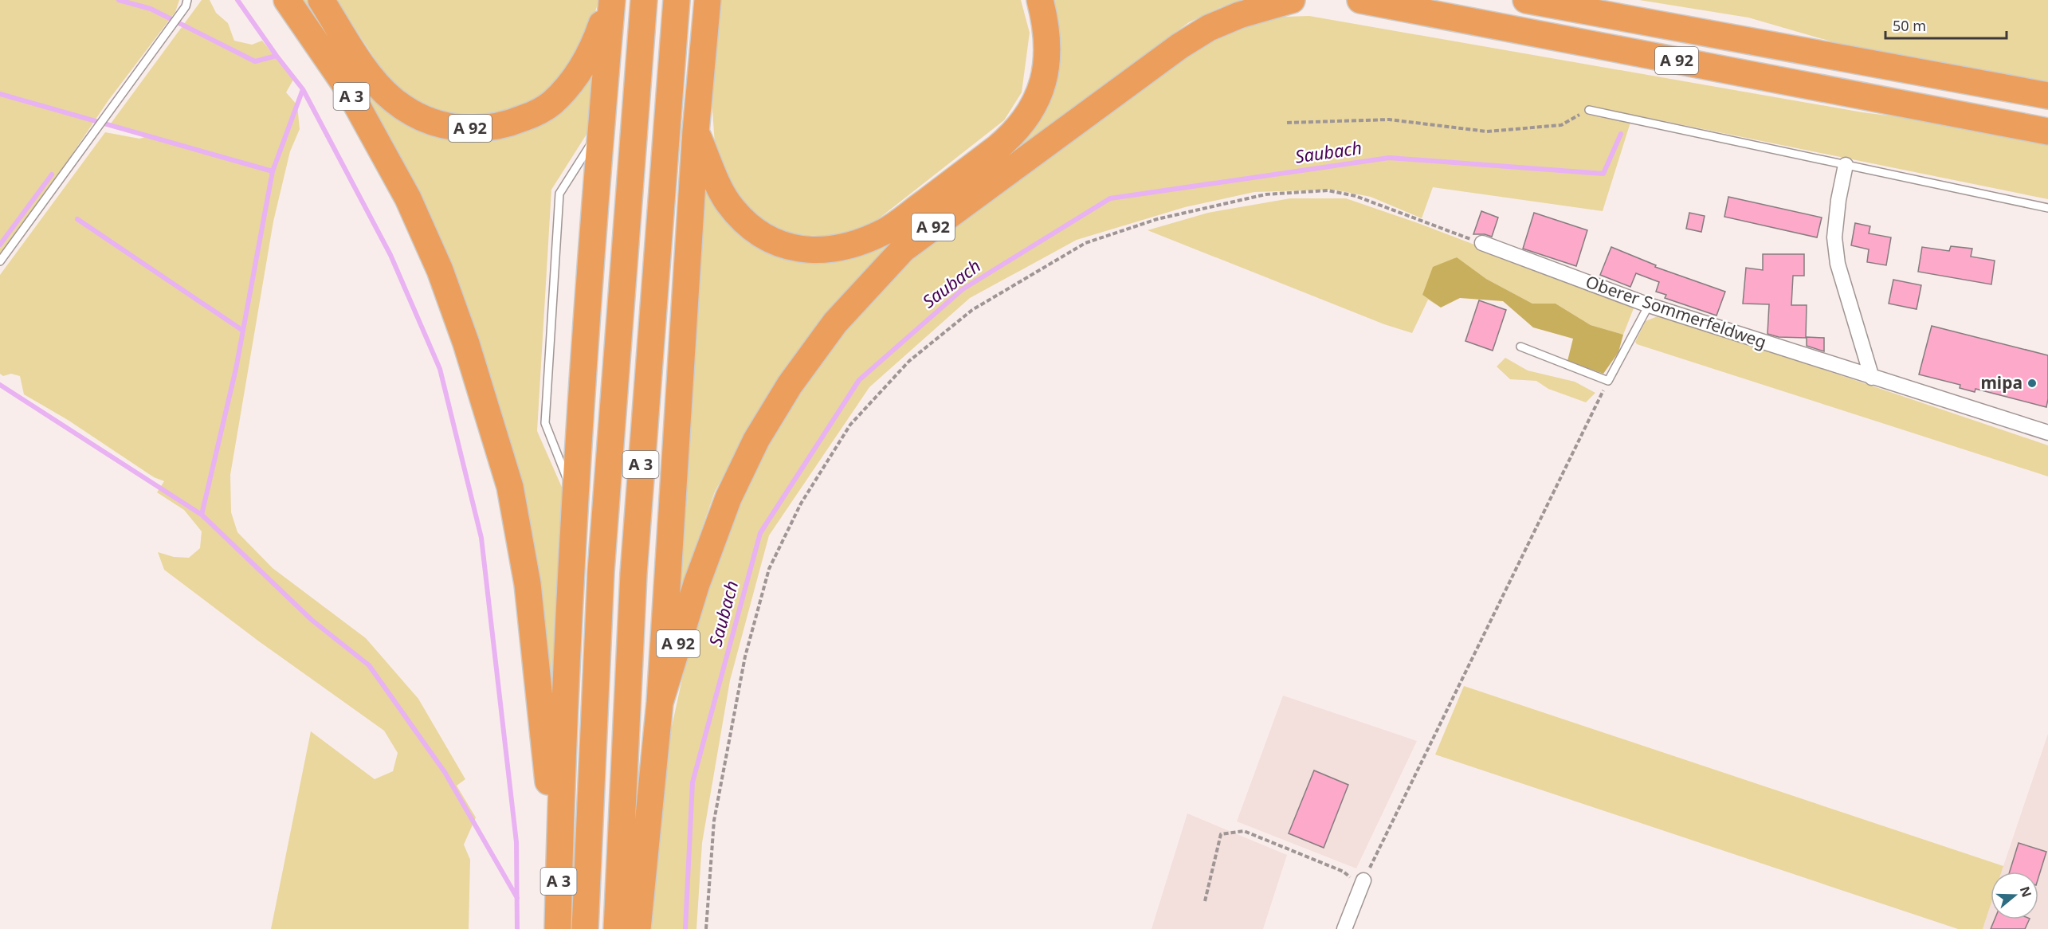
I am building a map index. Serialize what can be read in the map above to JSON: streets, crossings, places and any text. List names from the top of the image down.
{
  "streets": {
    "highway": ["A 92", "A 3"],
    "street": ["Oberer Sommerfeldweg"]
  },
  "crossings": [
    ["A 92", "A 3"]
  ],
  "water": ["Saubach"],
  "places": ["mipa"],
  "scale_bar": "50 m",
  "north": "right"
}
